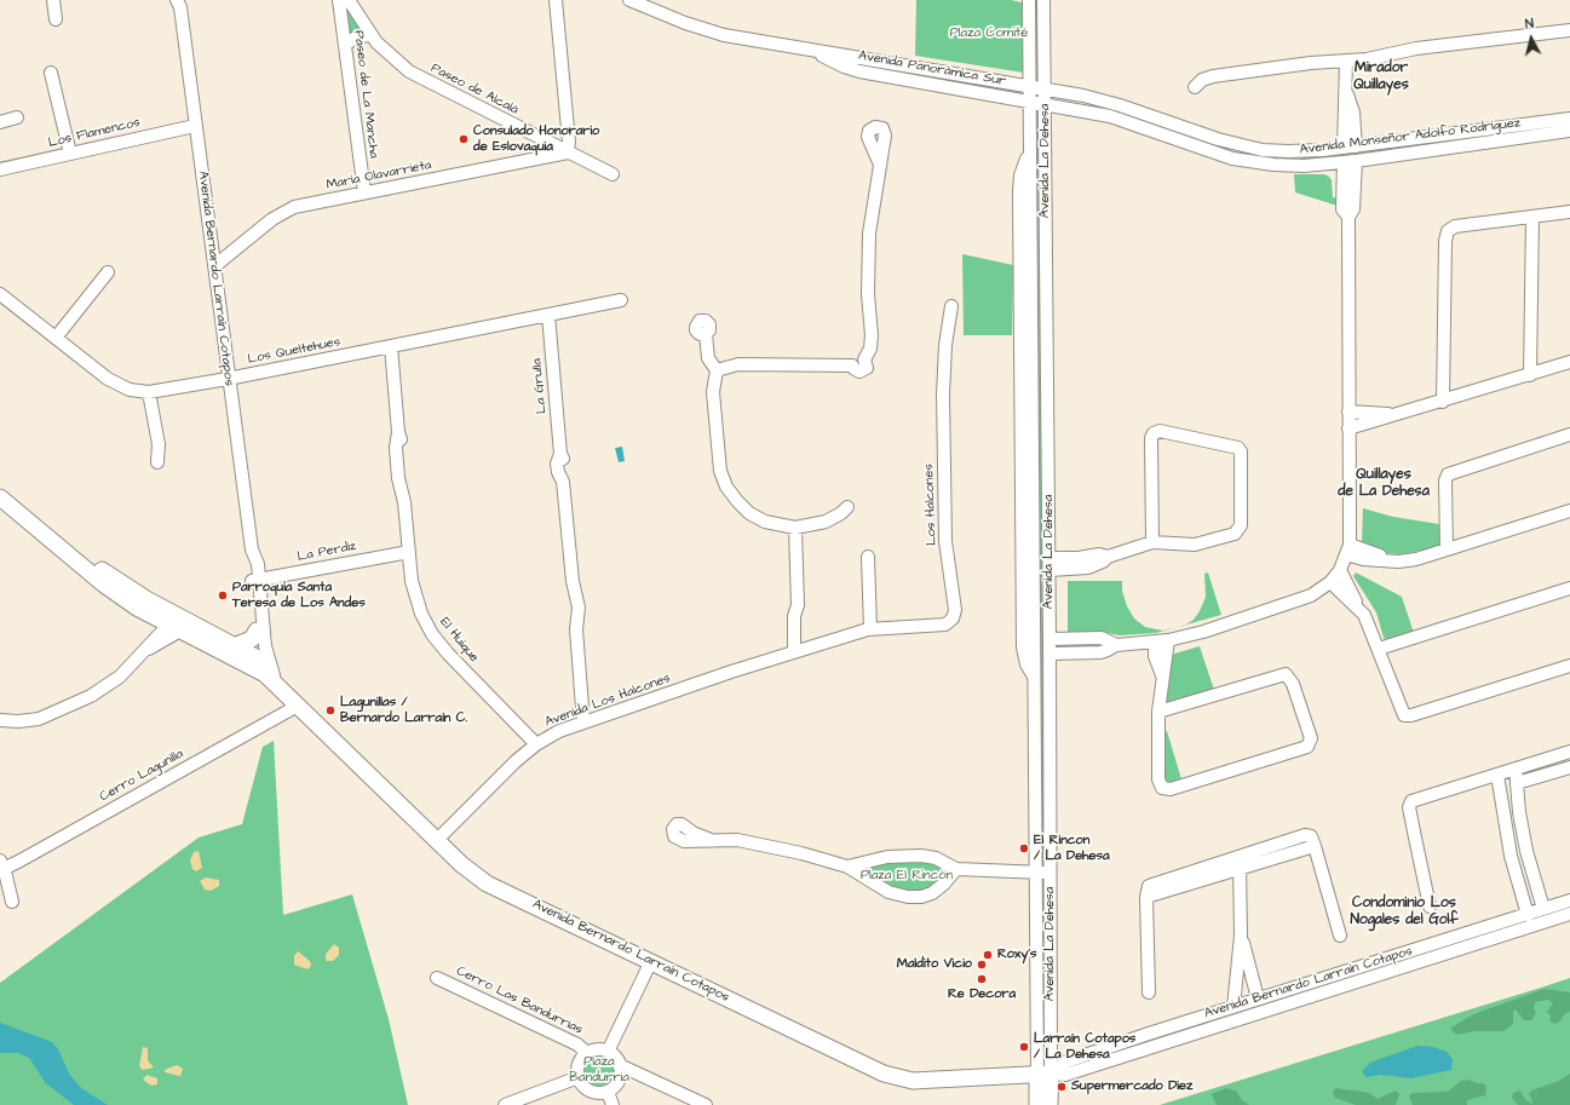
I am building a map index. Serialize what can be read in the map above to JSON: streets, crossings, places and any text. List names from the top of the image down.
{
  "streets": {
    "main road": ["Avenida La Dehesa", "Avenida Bernardo Larraín Cotapos"],
    "street": [
      "Avenida Panorámica Sur",
      "Paseo de Alcalá",
      "Paseo de La Mancha",
      "Los Flamencos",
      "Avenida Monseñor Adolfo Rodríguez",
      "María Olavarrieta",
      "Los Queltehues",
      "La Grulla",
      "Los Halcones",
      "La Perdiz",
      "El Huique",
      "Avenida Los Halcones",
      "Cerro Lagunilla",
      "Cerro Las Bandurrias"
    ]
  },
  "crossings": [
    ["Avenida Panorámica Sur", "Avenida Monseñor Adolfo Rodríguez"],
    ["Avenida Panorámica Sur", "Avenida La Dehesa"],
    ["Paseo de Alcalá", "María Olavarrieta"],
    ["Paseo de La Mancha", "María Olavarrieta"],
    ["Los Flamencos", "Avenida Bernardo Larraín Cotapos"],
    ["Avenida Monseñor Adolfo Rodríguez", "Avenida La Dehesa"],
    ["Avenida La Dehesa", "Avenida Bernardo Larraín Cotapos"],
    ["María Olavarrieta", "Avenida Bernardo Larraín Cotapos"],
    ["Avenida Bernardo Larraín Cotapos", "Los Queltehues"],
    ["Avenida Bernardo Larraín Cotapos", "La Perdiz"],
    ["Avenida Bernardo Larraín Cotapos", "Avenida Los Halcones"],
    ["Avenida Bernardo Larraín Cotapos", "Cerro Lagunilla"],
    ["Los Queltehues", "La Grulla"],
    ["Los Queltehues", "El Huique"],
    ["La Grulla", "Avenida Los Halcones"],
    ["Los Halcones", "Avenida Los Halcones"],
    ["La Perdiz", "El Huique"],
    ["El Huique", "Avenida Los Halcones"]
  ],
  "districts": ["Mirador Quillayes", "Quillayes de La Dehesa", "Condominio Los Nogales del Golf"],
  "parks": ["Plaza Comité", "Plaza El Rincón", "Plaza Bandurria"],
  "places": [
    "Consulado Honorario de Eslovaquia",
    "Parroquia Santa Teresa de Los Andes",
    "Lagunillas / Bernardo Larraín C.",
    "El Rincon / La Dehesa",
    "Roxy's",
    "Maldito Vicio",
    "Re Decora",
    "Larraín Cotapos / La Dehesa",
    "Supermercado Diez"
  ],
  "north": "top"
}
